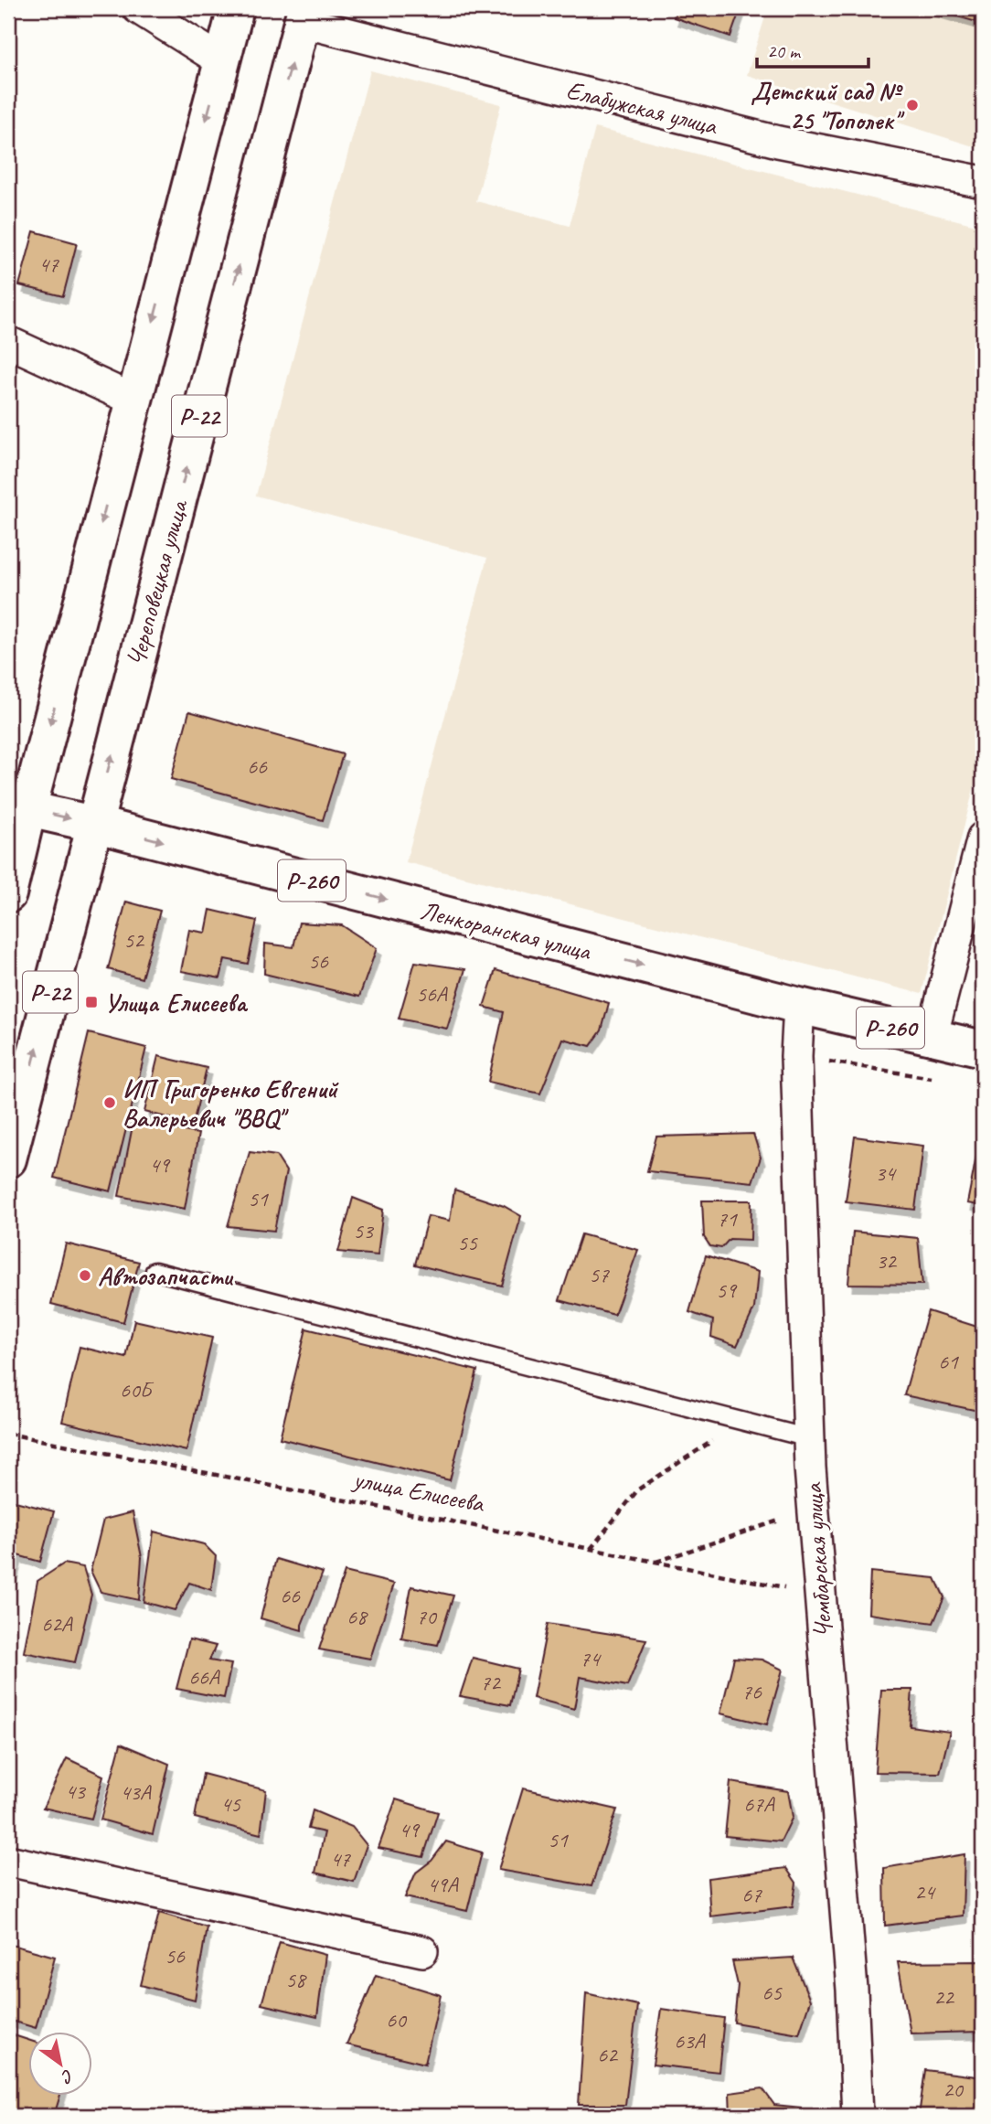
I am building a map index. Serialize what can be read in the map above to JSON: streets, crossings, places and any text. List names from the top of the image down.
{
  "streets": {
    "highway": [
      "Р-22",
      "Череповецкая улица",
      "Р-260",
      "Ленкоранская улица"
    ],
    "street": ["Елабужская улица", "Чембарская улица"],
    "path": ["улица Елисеева"]
  },
  "crossings": [
    ["Елабужская улица", "Череповецкая улица"],
    ["Р-22", "Ленкоранская улица"],
    ["Череповецкая улица", "Ленкоранская улица"],
    ["Ленкоранская улица", "Чембарская улица"],
    ["улица Елисеева", "Чембарская улица"]
  ],
  "one_way": ["Ленкоранская улица"],
  "places": {
    "other": ["Детский сад № 25 \"Тополек\"", "ИП Григоренко Евгений Валерьевич \"BBQ\"", "Автозапчасти"],
    "transit": ["Улица Елисеева"]
  },
  "house_numbers": [
    "47",
    "66",
    "52",
    "56",
    "56А",
    "49",
    "34",
    "51",
    "71",
    "53",
    "55",
    "32",
    "57",
    "59",
    "61",
    "60Б",
    "66",
    "68",
    "70",
    "62А",
    "74",
    "66А",
    "72",
    "76",
    "43",
    "43А",
    "45",
    "67А",
    "49",
    "51",
    "47",
    "49А",
    "24",
    "67",
    "56",
    "58",
    "65",
    "22",
    "60",
    "63А",
    "62",
    "20"
  ],
  "scale_bar": "20 m",
  "north": "bottom right"
}
